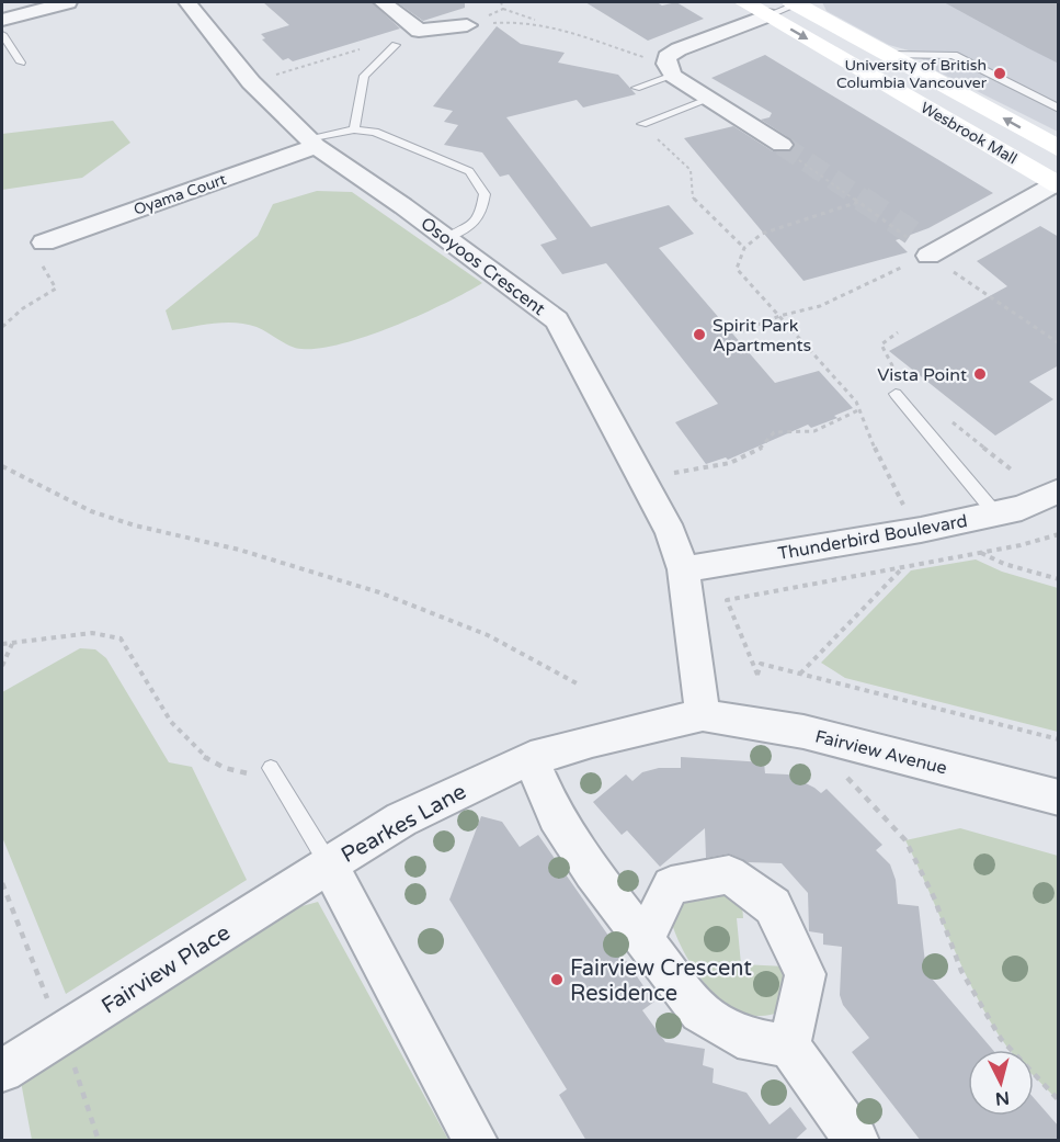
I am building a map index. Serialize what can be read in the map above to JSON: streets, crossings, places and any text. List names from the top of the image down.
{
  "streets": {
    "main road": ["Wesbrook Mall"],
    "street": [
      "Oyama Court",
      "Osoyoos Crescent",
      "Thunderbird Boulevard",
      "Fairview Avenue",
      "Pearkes Lane",
      "Fairview Place"
    ]
  },
  "crossings": [
    ["Oyama Court", "Osoyoos Crescent"],
    ["Osoyoos Crescent", "Thunderbird Boulevard"],
    ["Osoyoos Crescent", "Fairview Avenue"],
    ["Osoyoos Crescent", "Pearkes Lane"],
    ["Fairview Avenue", "Pearkes Lane"],
    ["Pearkes Lane", "Fairview Place"]
  ],
  "places": [
    "University of British Columbia Vancouver",
    "Spirit Park Apartments",
    "Vista Point",
    "Fairview Crescent Residence"
  ],
  "north": "bottom"
}
